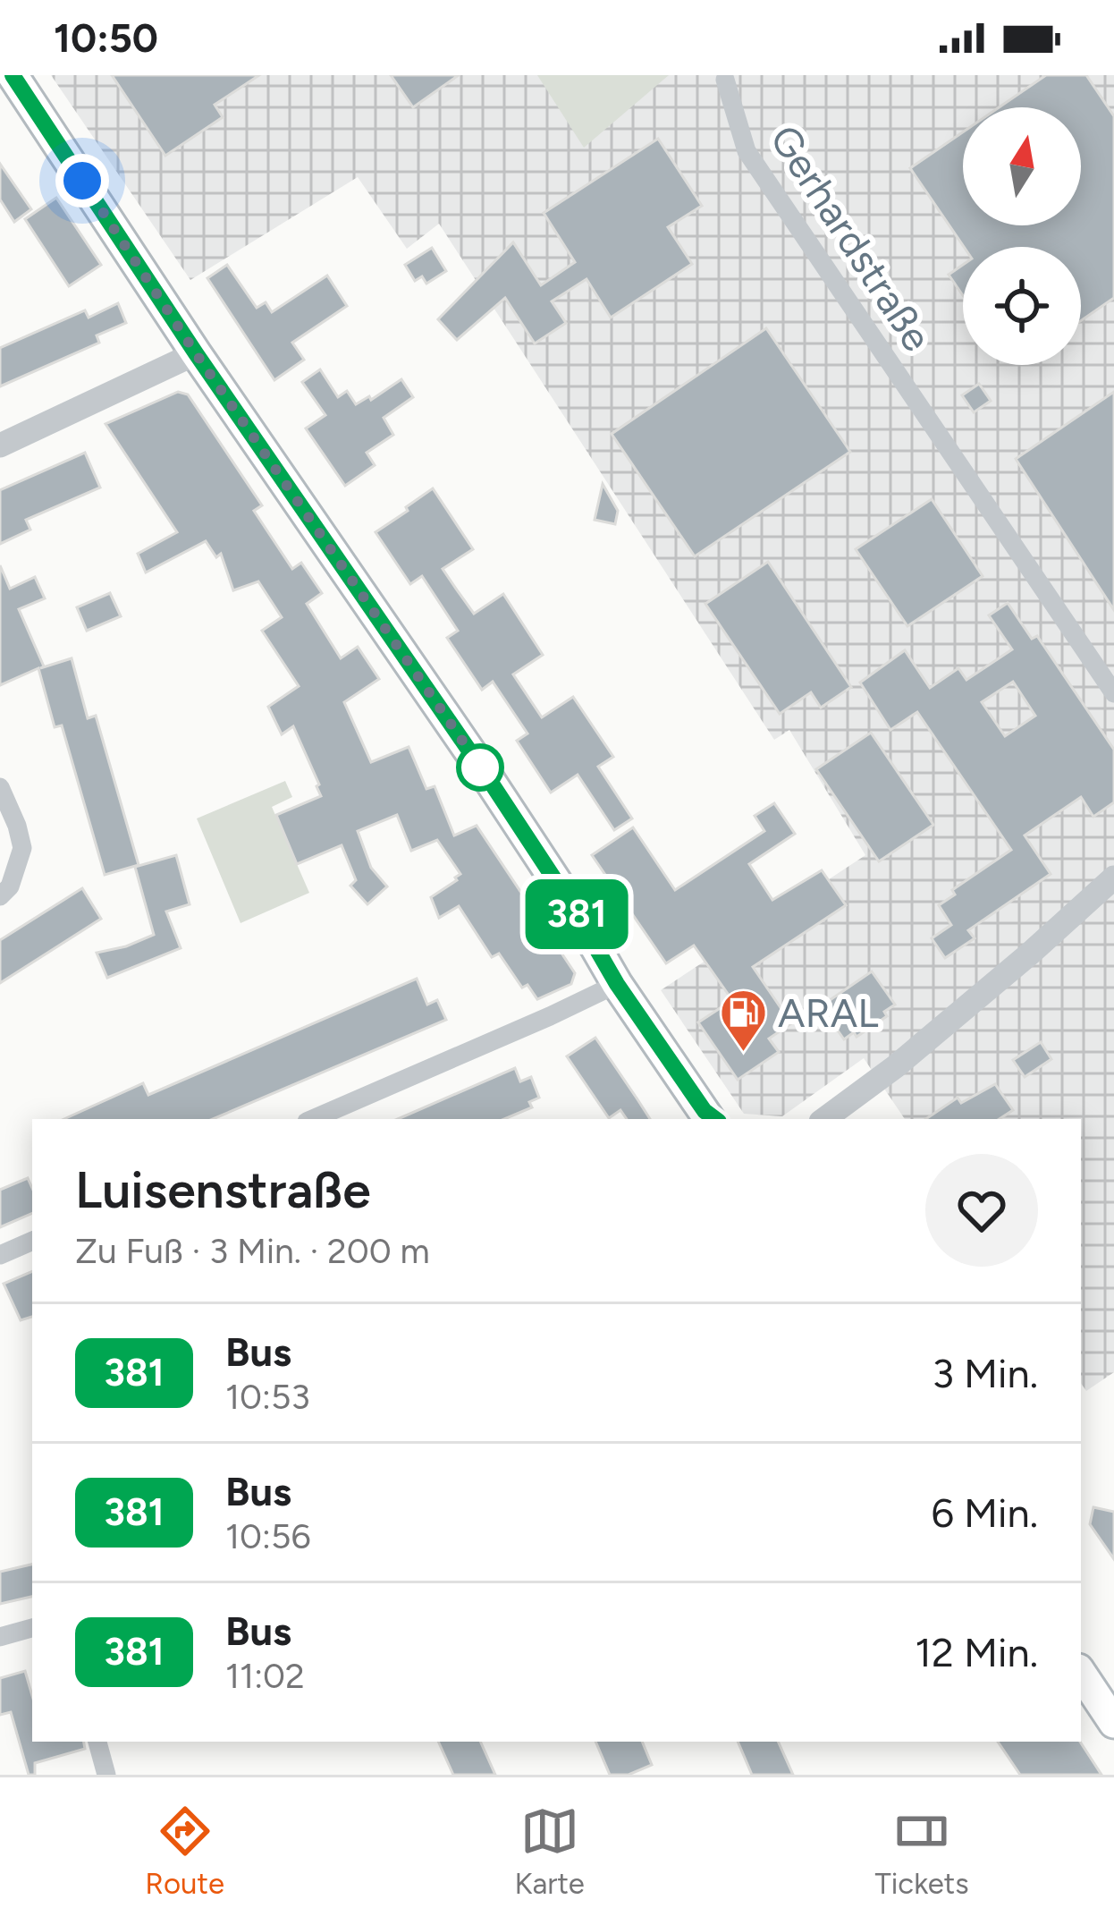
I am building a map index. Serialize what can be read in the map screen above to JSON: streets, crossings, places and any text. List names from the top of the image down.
{
  "streets": {
    "street": ["Gerhardstraße"]
  },
  "places": {
    "fuel station": ["ARAL"]
  },
  "lines": ["bus line 381"],
  "north": "top",
  "page": {
    "status": "10:50",
    "on_map": "381",
    "heading": ["Luisenstraße", "Zu Fuß · 3 Min. · 200 m"],
    "list": [
      {
        "mark": "381",
        "name": "Bus",
        "note": "10:53",
        "value": "3 Min."
      },
      {
        "mark": "381",
        "name": "Bus",
        "note": "10:56",
        "value": "6 Min."
      },
      {
        "mark": "381",
        "name": "Bus",
        "note": "11:02",
        "value": "12 Min."
      }
    ],
    "tabs": ["Route", "Karte", "Tickets"]
  }
}
